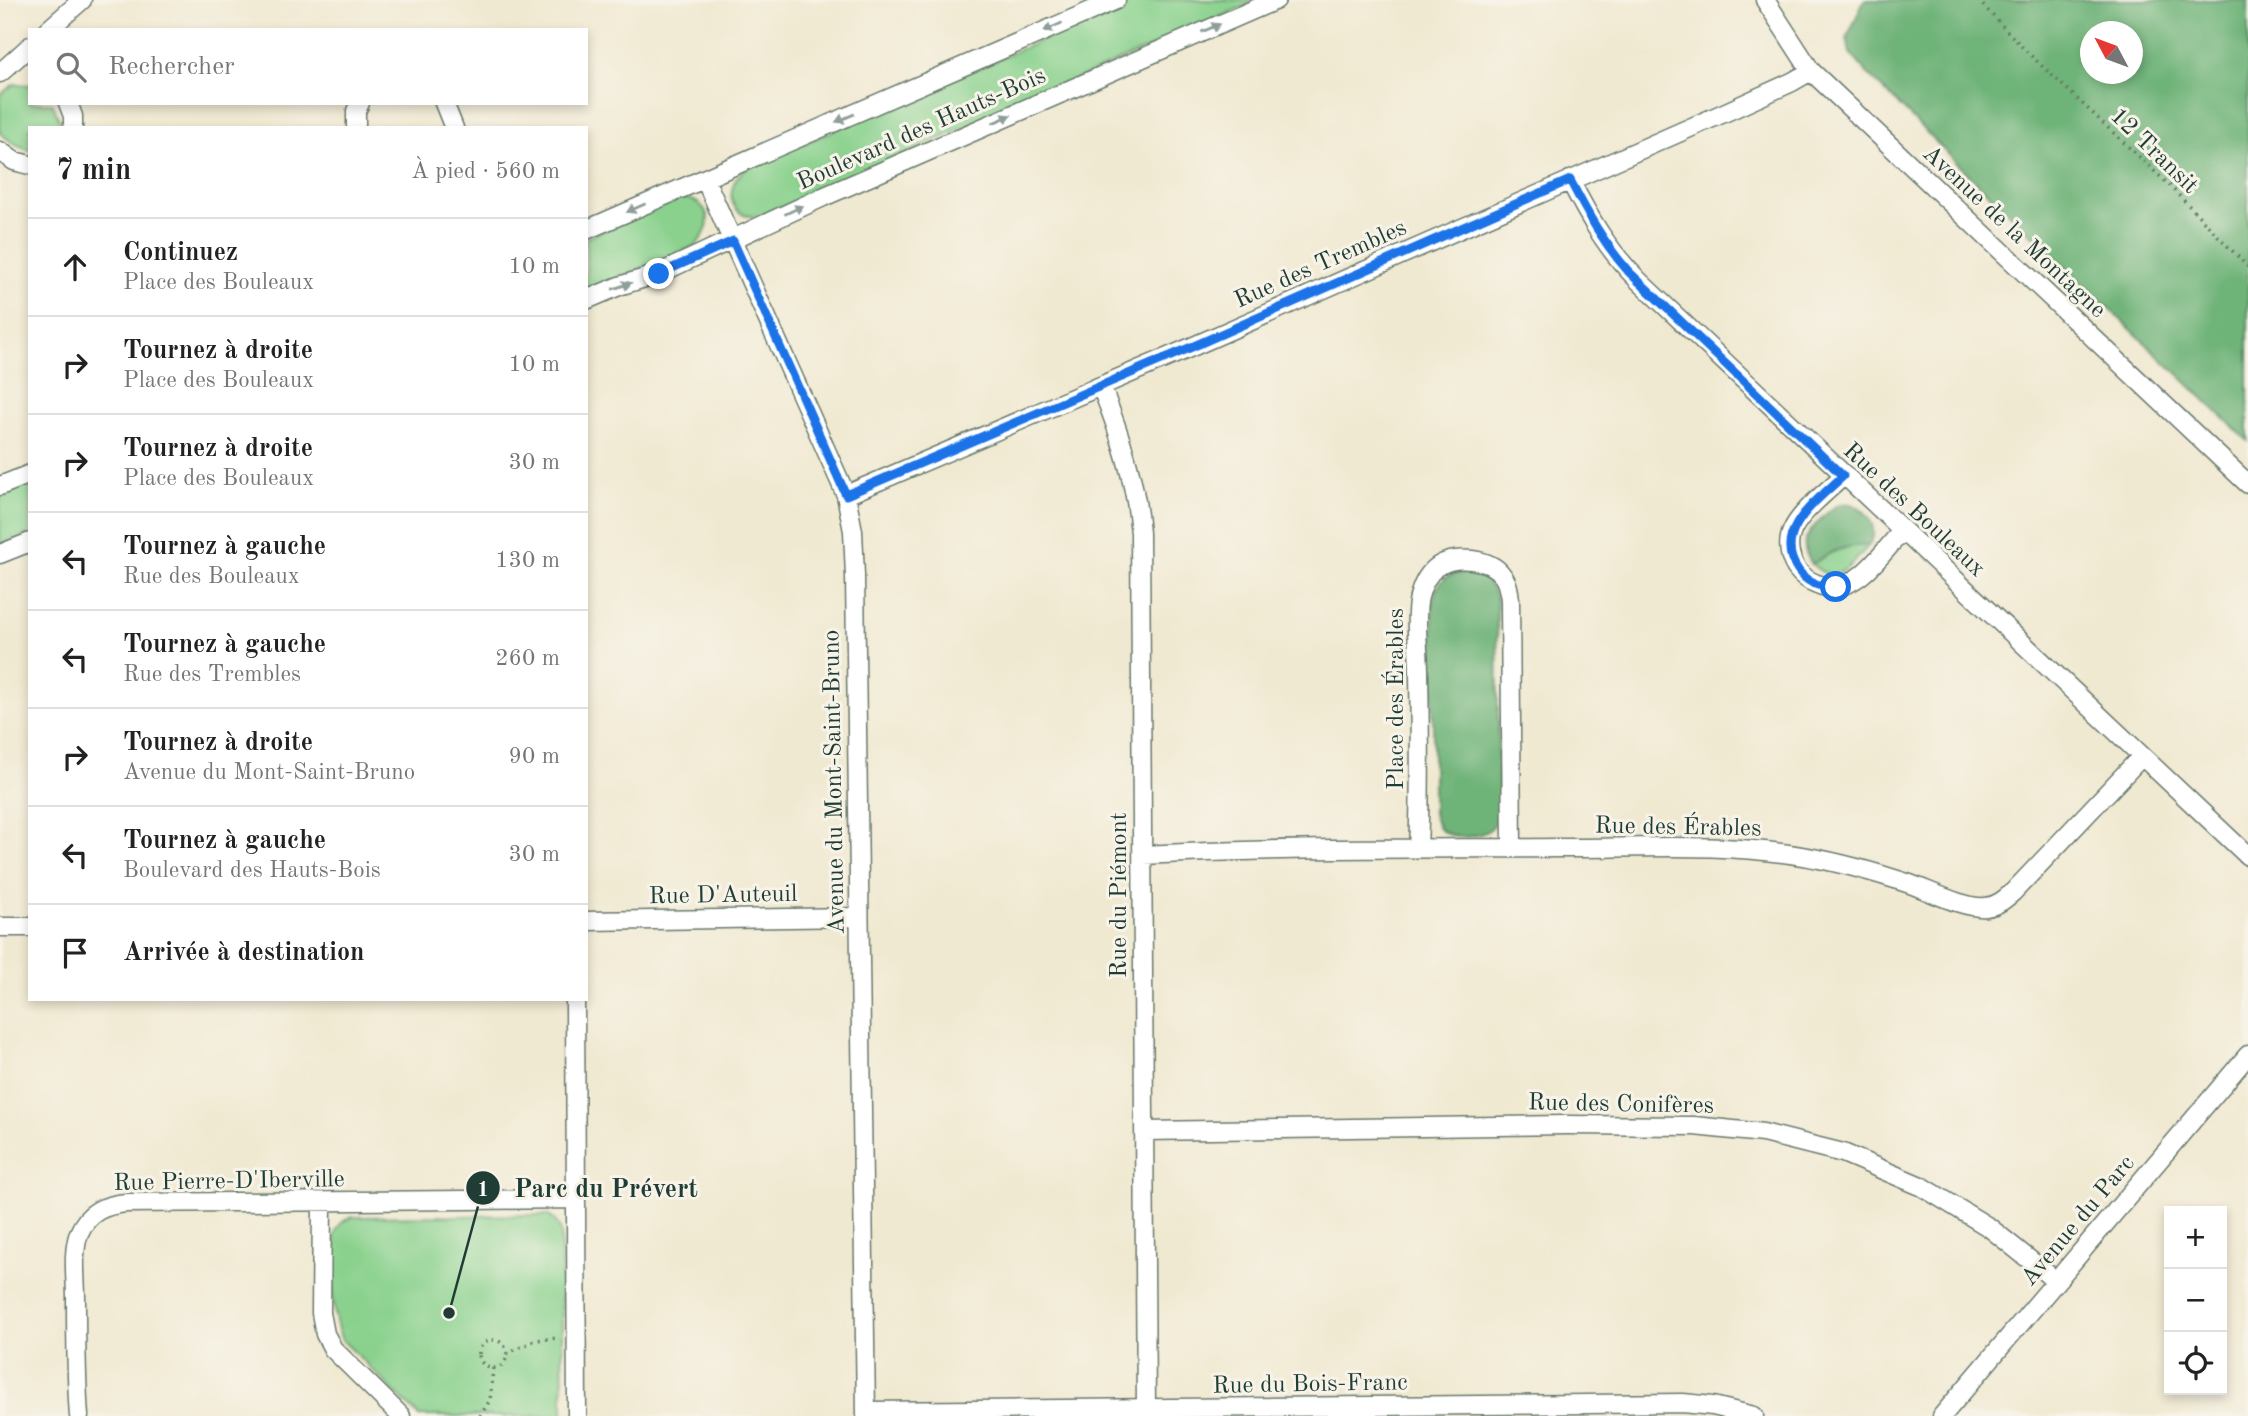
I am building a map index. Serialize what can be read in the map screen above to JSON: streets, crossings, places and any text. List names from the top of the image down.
{
  "streets": {
    "street": [
      "Boulevard des Hauts-Bois",
      "Avenue de la Montagne",
      "Rue des Trembles",
      "Rue des Bouleaux",
      "Place des Érables",
      "Avenue du Mont-Saint-Bruno",
      "Rue des Érables",
      "Rue D'Auteuil",
      "Rue du Piémont",
      "Rue des Conifères",
      "Rue Pierre-D'Iberville",
      "Avenue du Parc",
      "Rue du Bois-Franc"
    ],
    "path": ["12 Transit"]
  },
  "crossings": [
    ["Boulevard des Hauts-Bois", "Avenue du Mont-Saint-Bruno"],
    ["Avenue de la Montagne", "Rue des Trembles"],
    ["Rue des Trembles", "Rue des Bouleaux"],
    ["Rue des Trembles", "Avenue du Mont-Saint-Bruno"],
    ["Rue des Trembles", "Rue du Piémont"],
    ["Rue des Bouleaux", "Rue des Érables"],
    ["Place des Érables", "Rue des Érables"],
    ["Avenue du Mont-Saint-Bruno", "Rue D'Auteuil"],
    ["Avenue du Mont-Saint-Bruno", "Rue du Bois-Franc"],
    ["Rue des Érables", "Rue du Piémont"],
    ["Rue du Piémont", "Rue des Conifères"],
    ["Rue du Piémont", "Rue du Bois-Franc"],
    ["Rue des Conifères", "Avenue du Parc"]
  ],
  "places": ["Parc du Prévert"],
  "north": "top left",
  "page": {
    "search": "Rechercher",
    "heading": ["7 min", "À pied · 560 m"],
    "list": [
      ["Continuez", "Place des Bouleaux", "10 m"],
      ["Tournez à droite", "Place des Bouleaux", "10 m"],
      ["Tournez à droite", "Place des Bouleaux", "30 m"],
      ["Tournez à gauche", "Rue des Bouleaux", "130 m"],
      ["Tournez à gauche", "Rue des Trembles", "260 m"],
      ["Tournez à droite", "Avenue du Mont-Saint-Bruno", "90 m"],
      ["Tournez à gauche", "Boulevard des Hauts-Bois", "30 m"],
      "Arrivée à destination"
    ],
    "map_buttons": ["+", "−"]
  }
}
